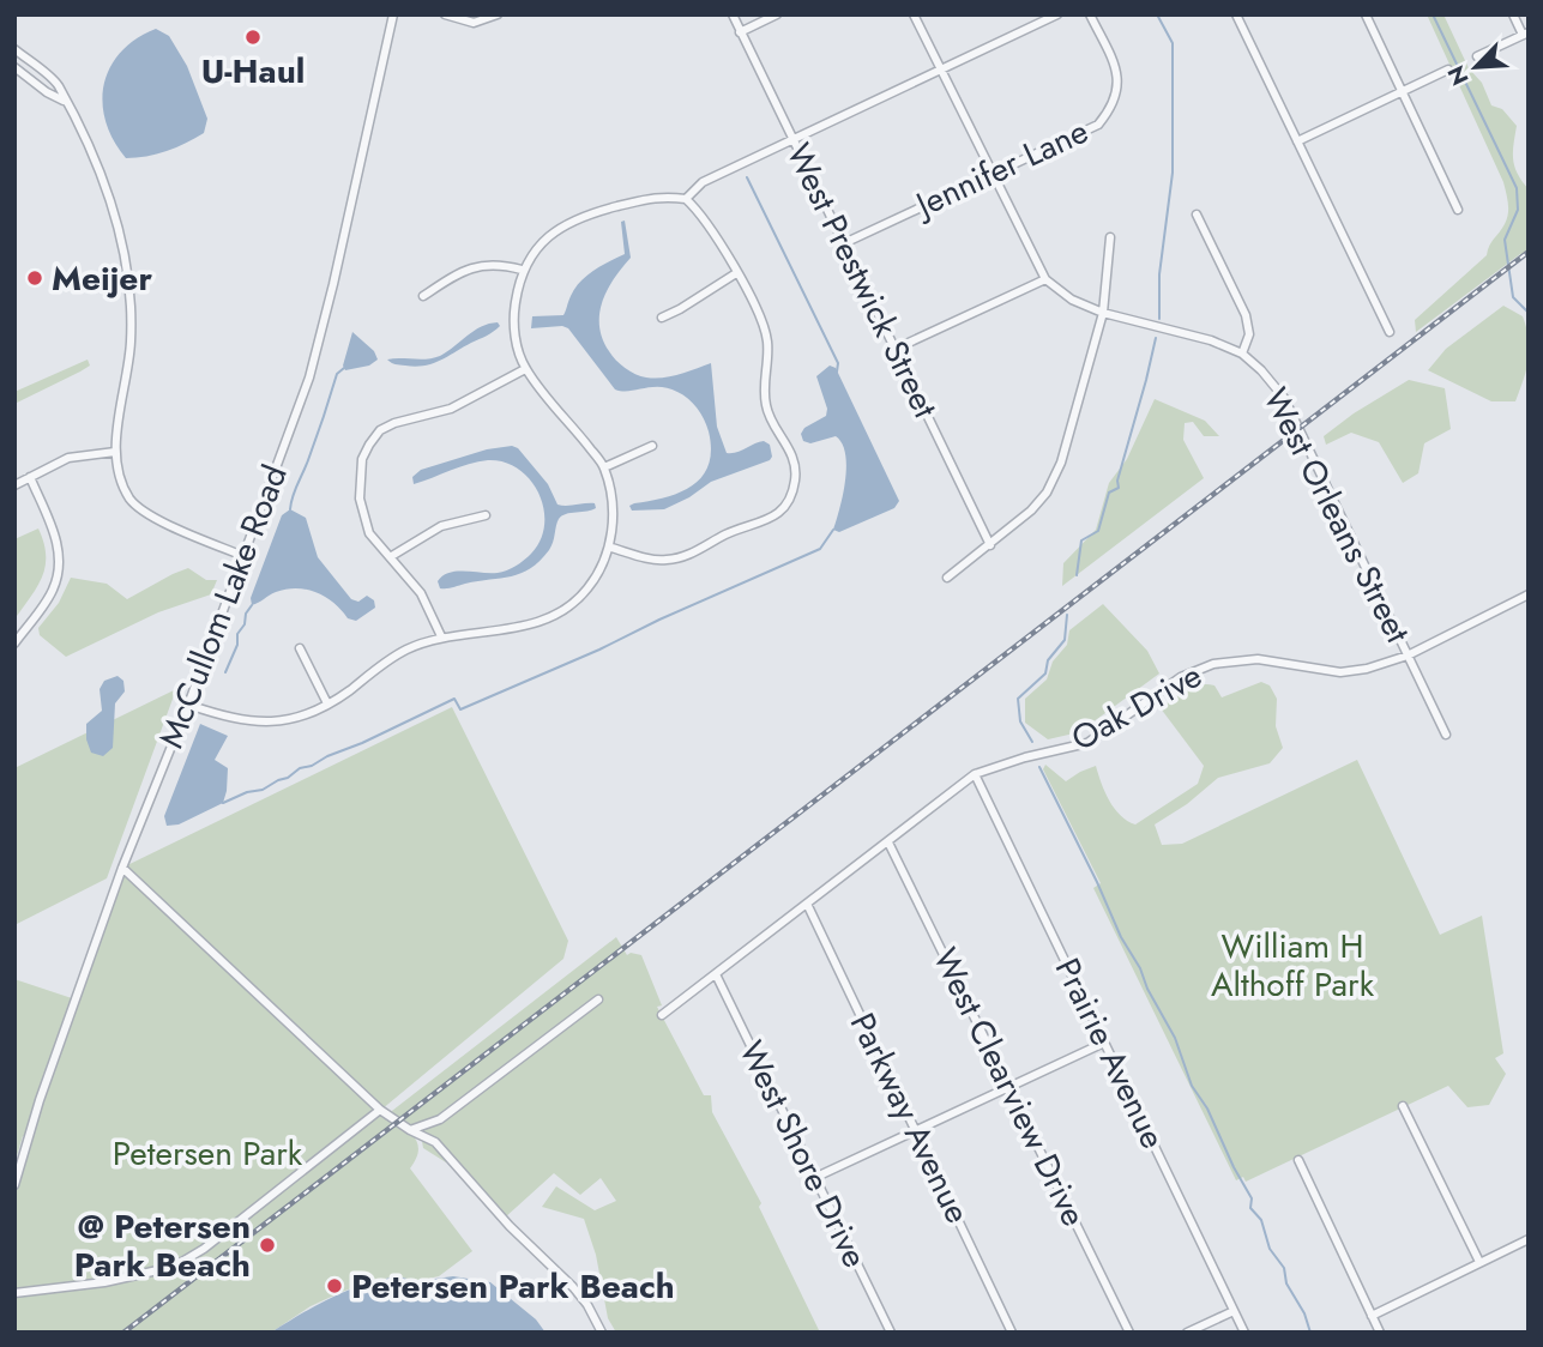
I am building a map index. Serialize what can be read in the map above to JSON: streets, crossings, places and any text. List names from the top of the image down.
{
  "streets": {
    "street": [
      "Jennifer Lane",
      "West Prestwick Street",
      "West Orleans Street",
      "McCullom Lake Road",
      "Oak Drive",
      "Prairie Avenue",
      "West Clearview Drive",
      "Parkway Avenue",
      "West Shore Drive"
    ]
  },
  "crossings": [
    ["Jennifer Lane", "West Prestwick Street"],
    ["Jennifer Lane", "West Orleans Street"],
    ["West Orleans Street", "Oak Drive"],
    ["Oak Drive", "Prairie Avenue"],
    ["Oak Drive", "West Clearview Drive"],
    ["Oak Drive", "Parkway Avenue"],
    ["Oak Drive", "West Shore Drive"]
  ],
  "parks": ["William H Althoff Park", "Petersen Park"],
  "places": [
    "U-Haul",
    "Meijer",
    "@ Petersen Park Beach",
    "Petersen Park Beach"
  ],
  "north": "bottom left"
}
